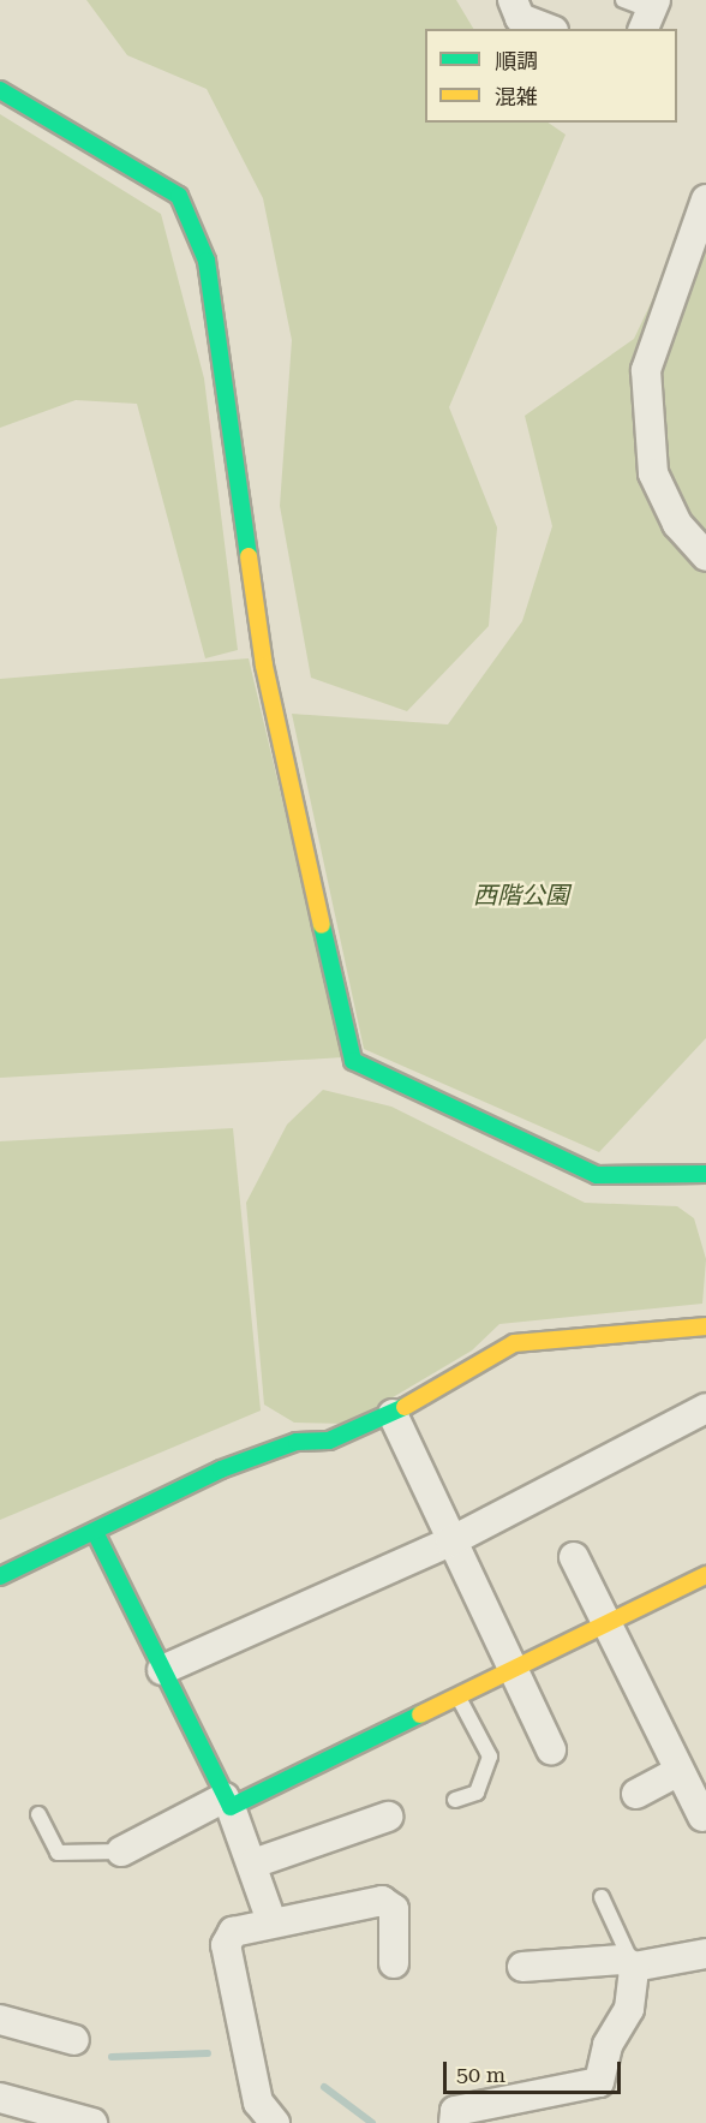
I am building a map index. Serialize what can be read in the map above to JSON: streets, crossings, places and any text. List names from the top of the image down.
{
  "parks": ["西階公園"],
  "legend": ["順調", "混雑"],
  "scale_bar": "50 m"
}
